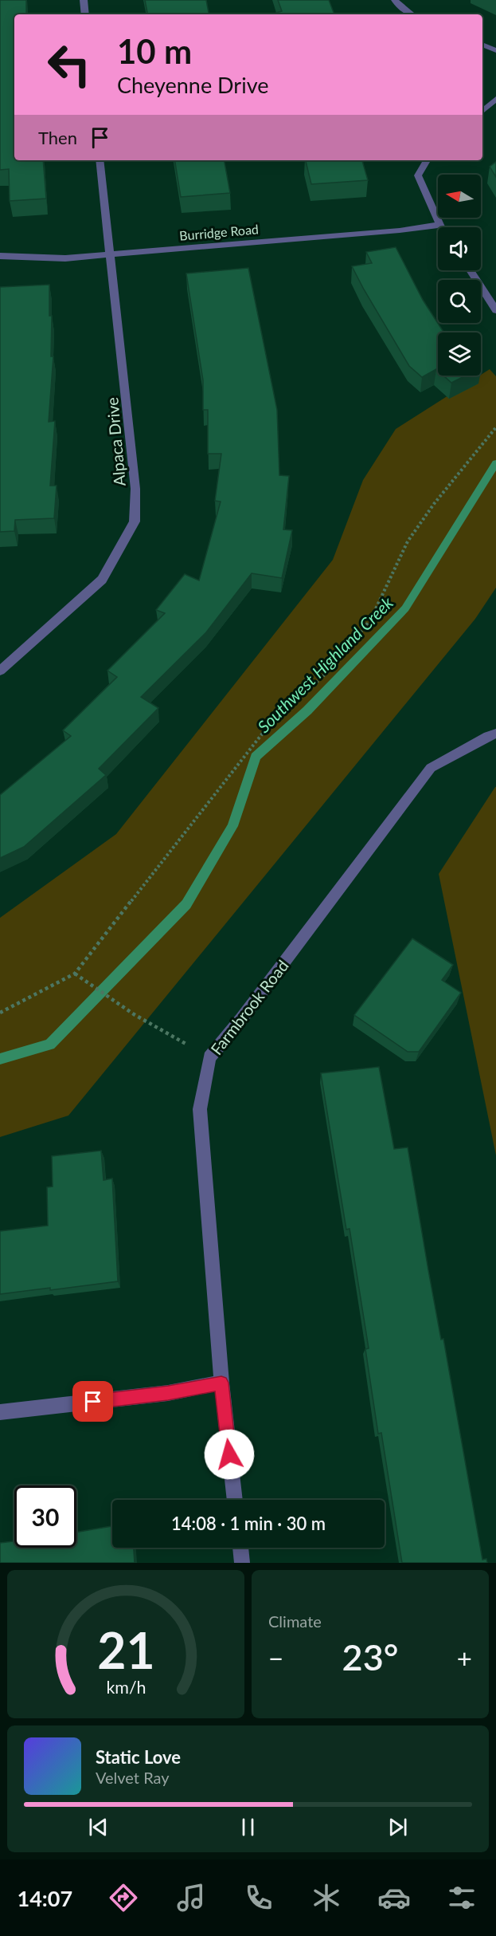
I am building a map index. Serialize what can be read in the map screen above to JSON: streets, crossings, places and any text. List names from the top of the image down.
{
  "streets": {
    "street": ["Burridge Road", "Alpaca Drive", "Farmbrook Road"]
  },
  "crossings": [
    ["Burridge Road", "Alpaca Drive"]
  ],
  "water": ["Southwest Highland Creek"],
  "north": "left",
  "page": {
    "turn": ["10 m", "Cheyenne Drive"],
    "then": "Then",
    "limit": "30",
    "trip": "14:08 · 1 min · 30 m",
    "tile": "Climate",
    "heat": ["−", "23°", "+"],
    "song": ["Static Love", "Velvet Ray"],
    "tabs": "14:07",
    "gauge": ["21", "km/h"]
  }
}
